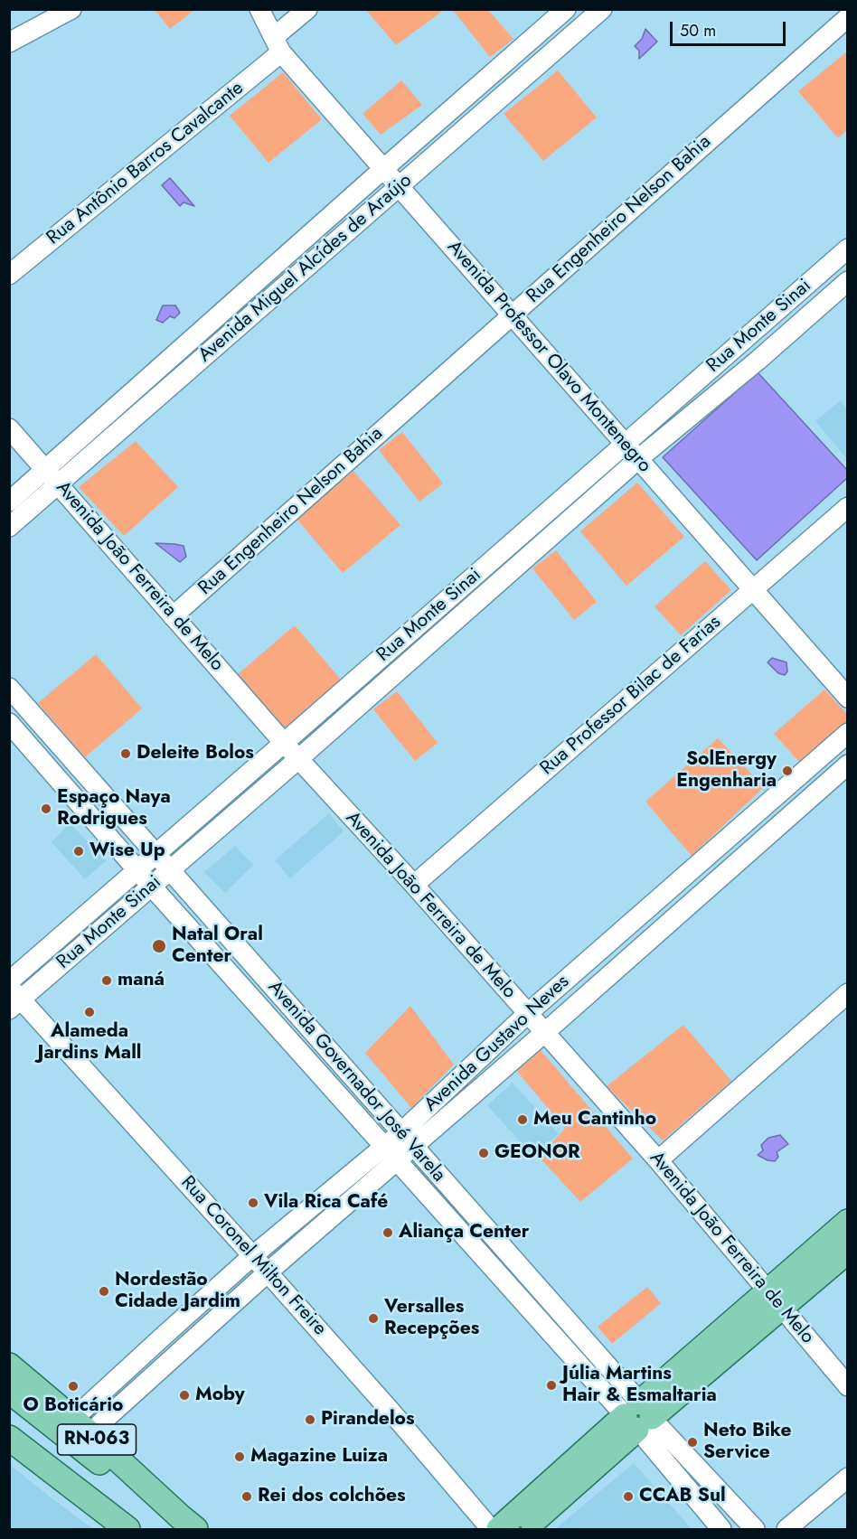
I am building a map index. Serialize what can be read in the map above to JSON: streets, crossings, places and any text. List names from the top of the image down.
{
  "streets": {
    "main road": ["RN-063"],
    "street": [
      "Rua Antônio Barros Cavalcante",
      "Rua Engenheiro Nelson Bahia",
      "Avenida Miguel Alcídes de Araújo",
      "Rua Monte Sinai",
      "Avenida Professor Olavo Montenegro",
      "Avenida João Ferreira de Melo",
      "Rua Professor Bilac de Farias",
      "Avenida Gustavo Neves",
      "Avenida Governador José Varela",
      "Rua Coronel Milton Freire"
    ]
  },
  "crossings": [
    ["Rua Antônio Barros Cavalcante", "Avenida Professor Olavo Montenegro"],
    ["Rua Engenheiro Nelson Bahia", "Avenida Professor Olavo Montenegro"],
    ["Rua Engenheiro Nelson Bahia", "Avenida João Ferreira de Melo"],
    ["Avenida Miguel Alcídes de Araújo", "Avenida Professor Olavo Montenegro"],
    ["Avenida Miguel Alcídes de Araújo", "Avenida João Ferreira de Melo"],
    ["Rua Monte Sinai", "Avenida Professor Olavo Montenegro"],
    ["Rua Monte Sinai", "Avenida João Ferreira de Melo"],
    ["Rua Monte Sinai", "Avenida Governador José Varela"],
    ["Rua Monte Sinai", "Rua Coronel Milton Freire"],
    ["Avenida Professor Olavo Montenegro", "Rua Professor Bilac de Farias"],
    ["Avenida João Ferreira de Melo", "Rua Professor Bilac de Farias"],
    ["Avenida João Ferreira de Melo", "Avenida Gustavo Neves"],
    ["Avenida Gustavo Neves", "Avenida Governador José Varela"],
    ["Avenida Gustavo Neves", "Rua Coronel Milton Freire"],
    ["Avenida Gustavo Neves", "RN-063"]
  ],
  "places": [
    "Deleite Bolos",
    "SolEnergy Engenharia",
    "Espaço Naya Rodrigues",
    "Wise Up",
    "Natal Oral Center",
    "maná",
    "Alameda Jardins Mall",
    "Meu Cantinho",
    "GEONOR",
    "Vila Rica Café",
    "Aliança Center",
    "Nordestão Cidade Jardim",
    "Versalles Recepções",
    "Júlia Martins Hair & Esmaltaria",
    "O Boticário",
    "Moby",
    "Pirandelos",
    "Neto Bike Service",
    "Magazine Luiza",
    "Rei dos colchões",
    "CCAB Sul"
  ],
  "scale_bar": "50 m"
}
